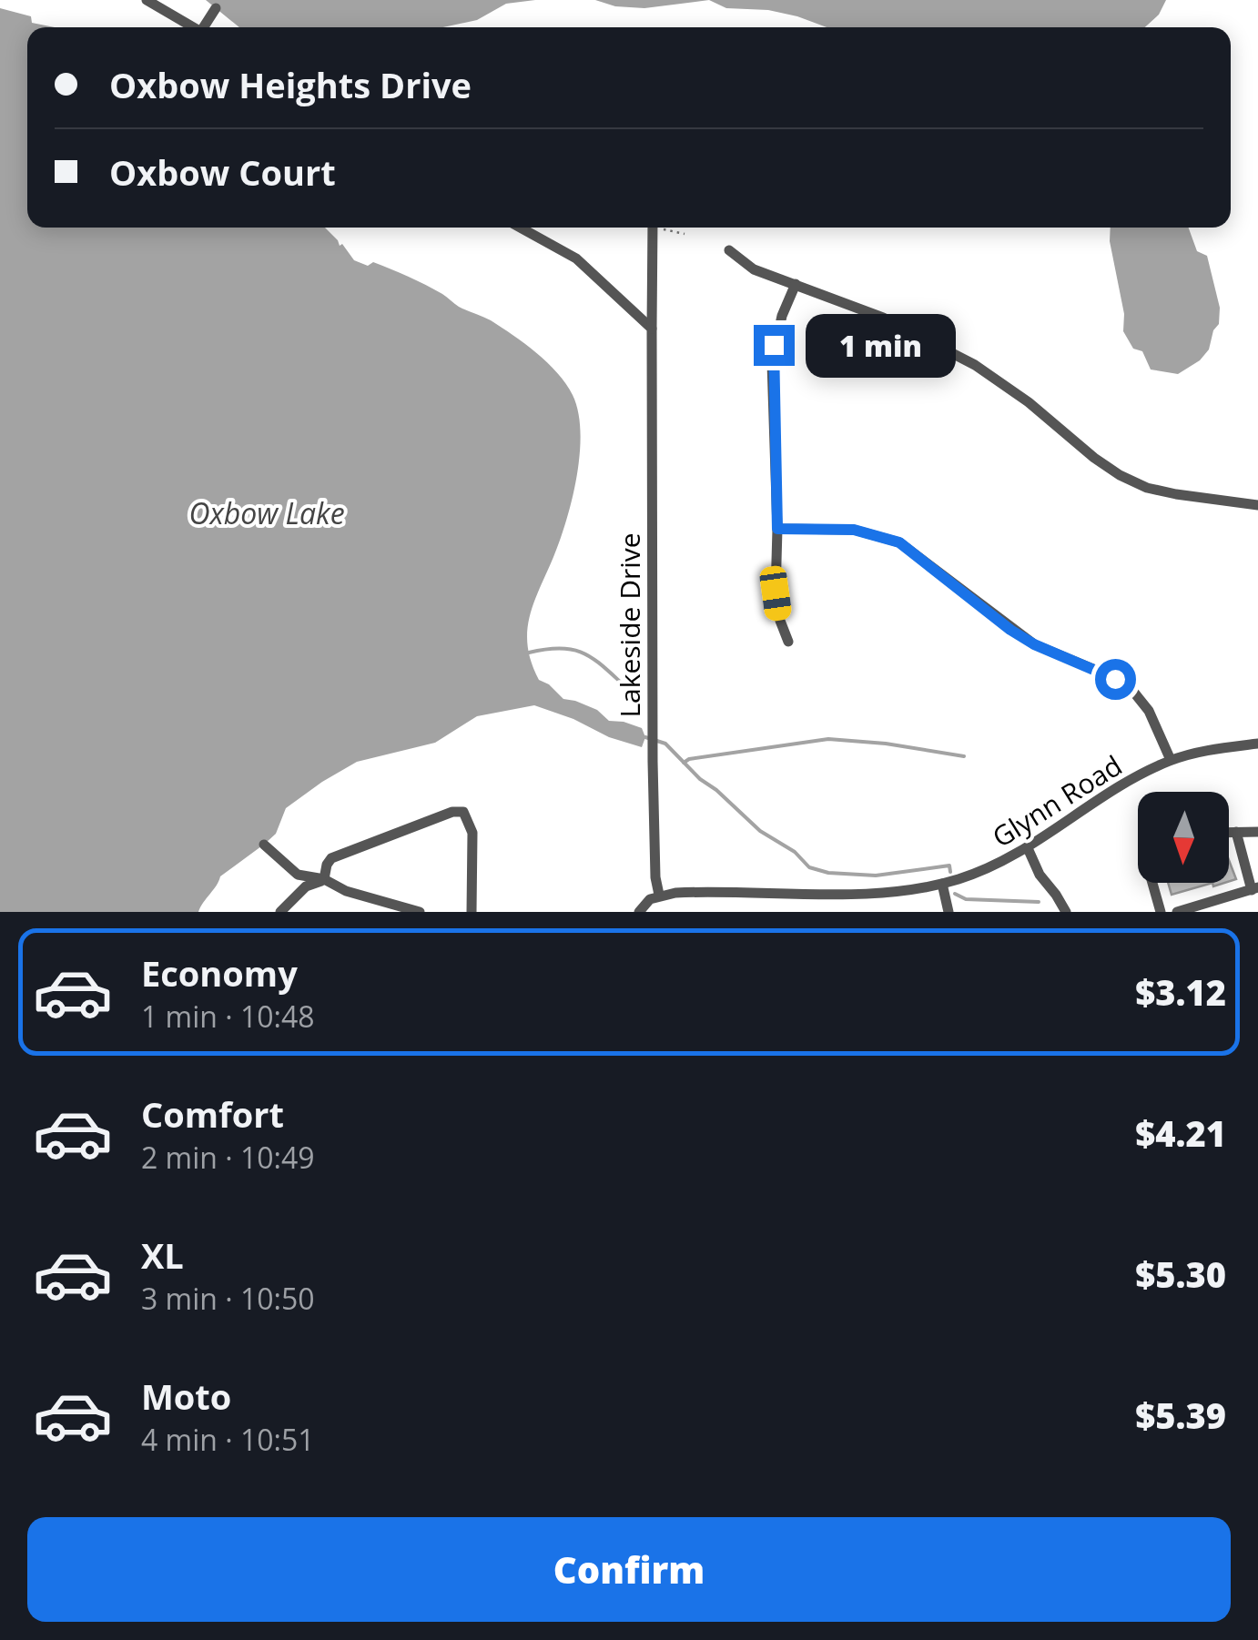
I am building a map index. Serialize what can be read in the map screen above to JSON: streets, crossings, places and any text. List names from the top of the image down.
{
  "streets": {
    "street": ["Lakeside Drive", "Glynn Road"]
  },
  "crossings": [
    ["Lakeside Drive", "Glynn Road"]
  ],
  "water": ["Oxbow Lake"],
  "north": "bottom",
  "page": {
    "banner": ["Oxbow Heights Drive", "Oxbow Court"],
    "bubble": "1 min",
    "list": [
      {
        "name": "Economy",
        "note": "1 min · 10:48",
        "value": "$3.12"
      },
      {
        "name": "Comfort",
        "note": "2 min · 10:49",
        "value": "$4.21"
      },
      {
        "name": "XL",
        "note": "3 min · 10:50",
        "value": "$5.30"
      },
      {
        "name": "Moto",
        "note": "4 min · 10:51",
        "value": "$5.39"
      }
    ],
    "buttons": "Confirm"
  }
}
